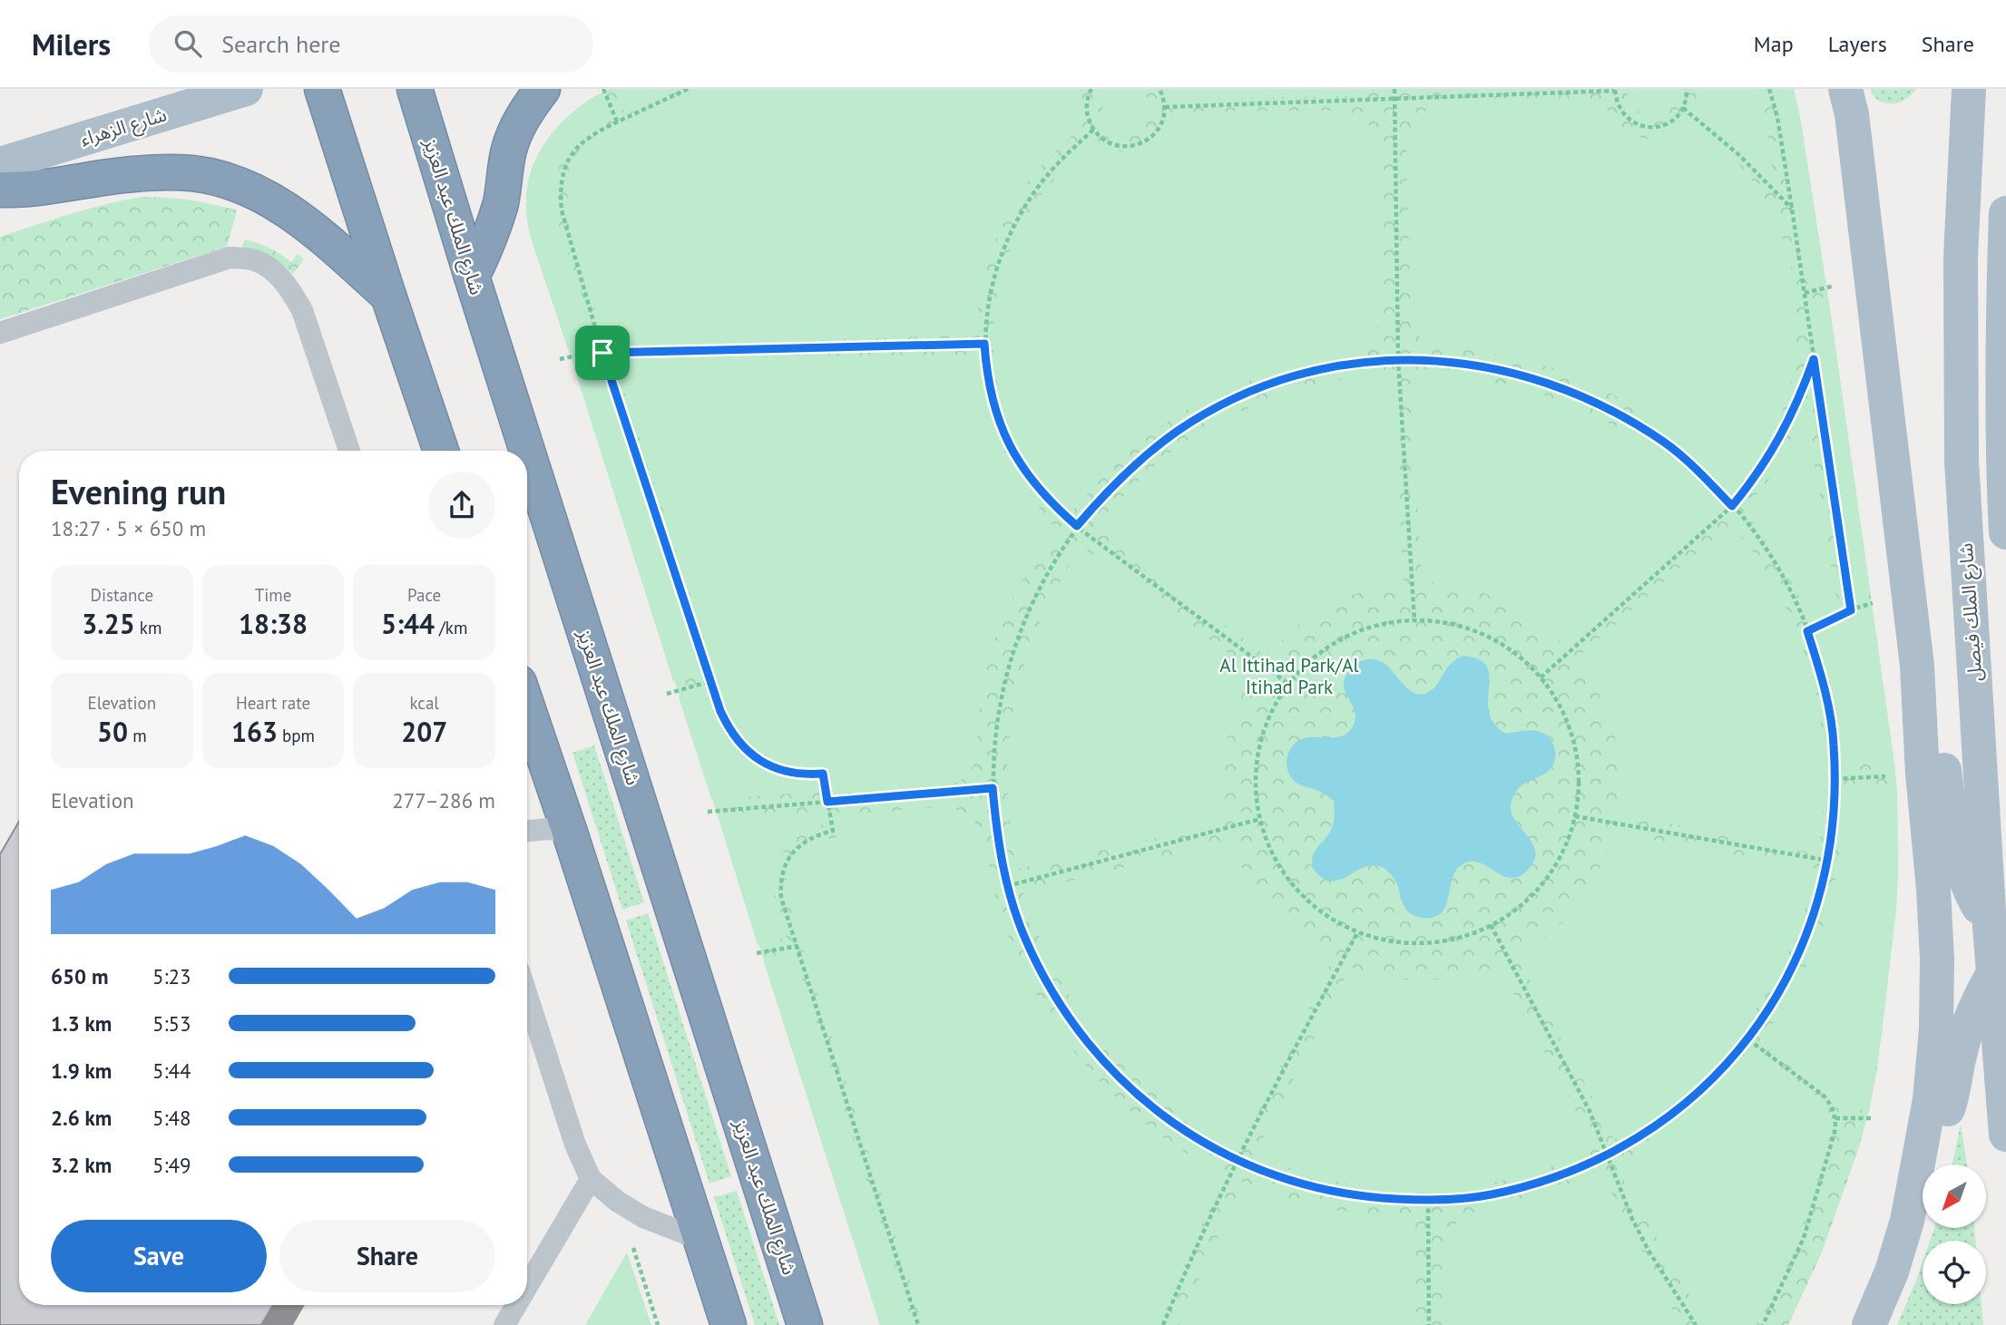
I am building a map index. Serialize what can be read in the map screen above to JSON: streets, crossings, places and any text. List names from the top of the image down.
{
  "streets": {
    "highway": ["شارع الملك عبد العزيز"],
    "main road": ["شارع الزهراء", "شارع الملك فيصل"]
  },
  "parks": ["Al Ittihad Park/Al Itihad Park"],
  "north": "bottom left",
  "page": {
    "header": "Milers",
    "search": "Search here",
    "nav": ["Map", "Layers", "Share"],
    "heading": ["Evening run", "18:27 · 5 × 650 m"],
    "stats": [
      ["Distance", "3.25 km"],
      ["Time", "18:38"],
      ["Pace", "5:44 /km"],
      ["Elevation", "50 m"],
      ["Heart rate", "163 bpm"],
      ["kcal", "207"]
    ],
    "chart": ["Elevation", "277–286 m"],
    "list": [
      {
        "name": "650 m",
        "note": "5:23"
      },
      {
        "name": "1.3 km",
        "note": "5:53"
      },
      {
        "name": "1.9 km",
        "note": "5:44"
      },
      {
        "name": "2.6 km",
        "note": "5:48"
      },
      {
        "name": "3.2 km",
        "note": "5:49"
      }
    ],
    "buttons": ["Save", "Share"]
  }
}
